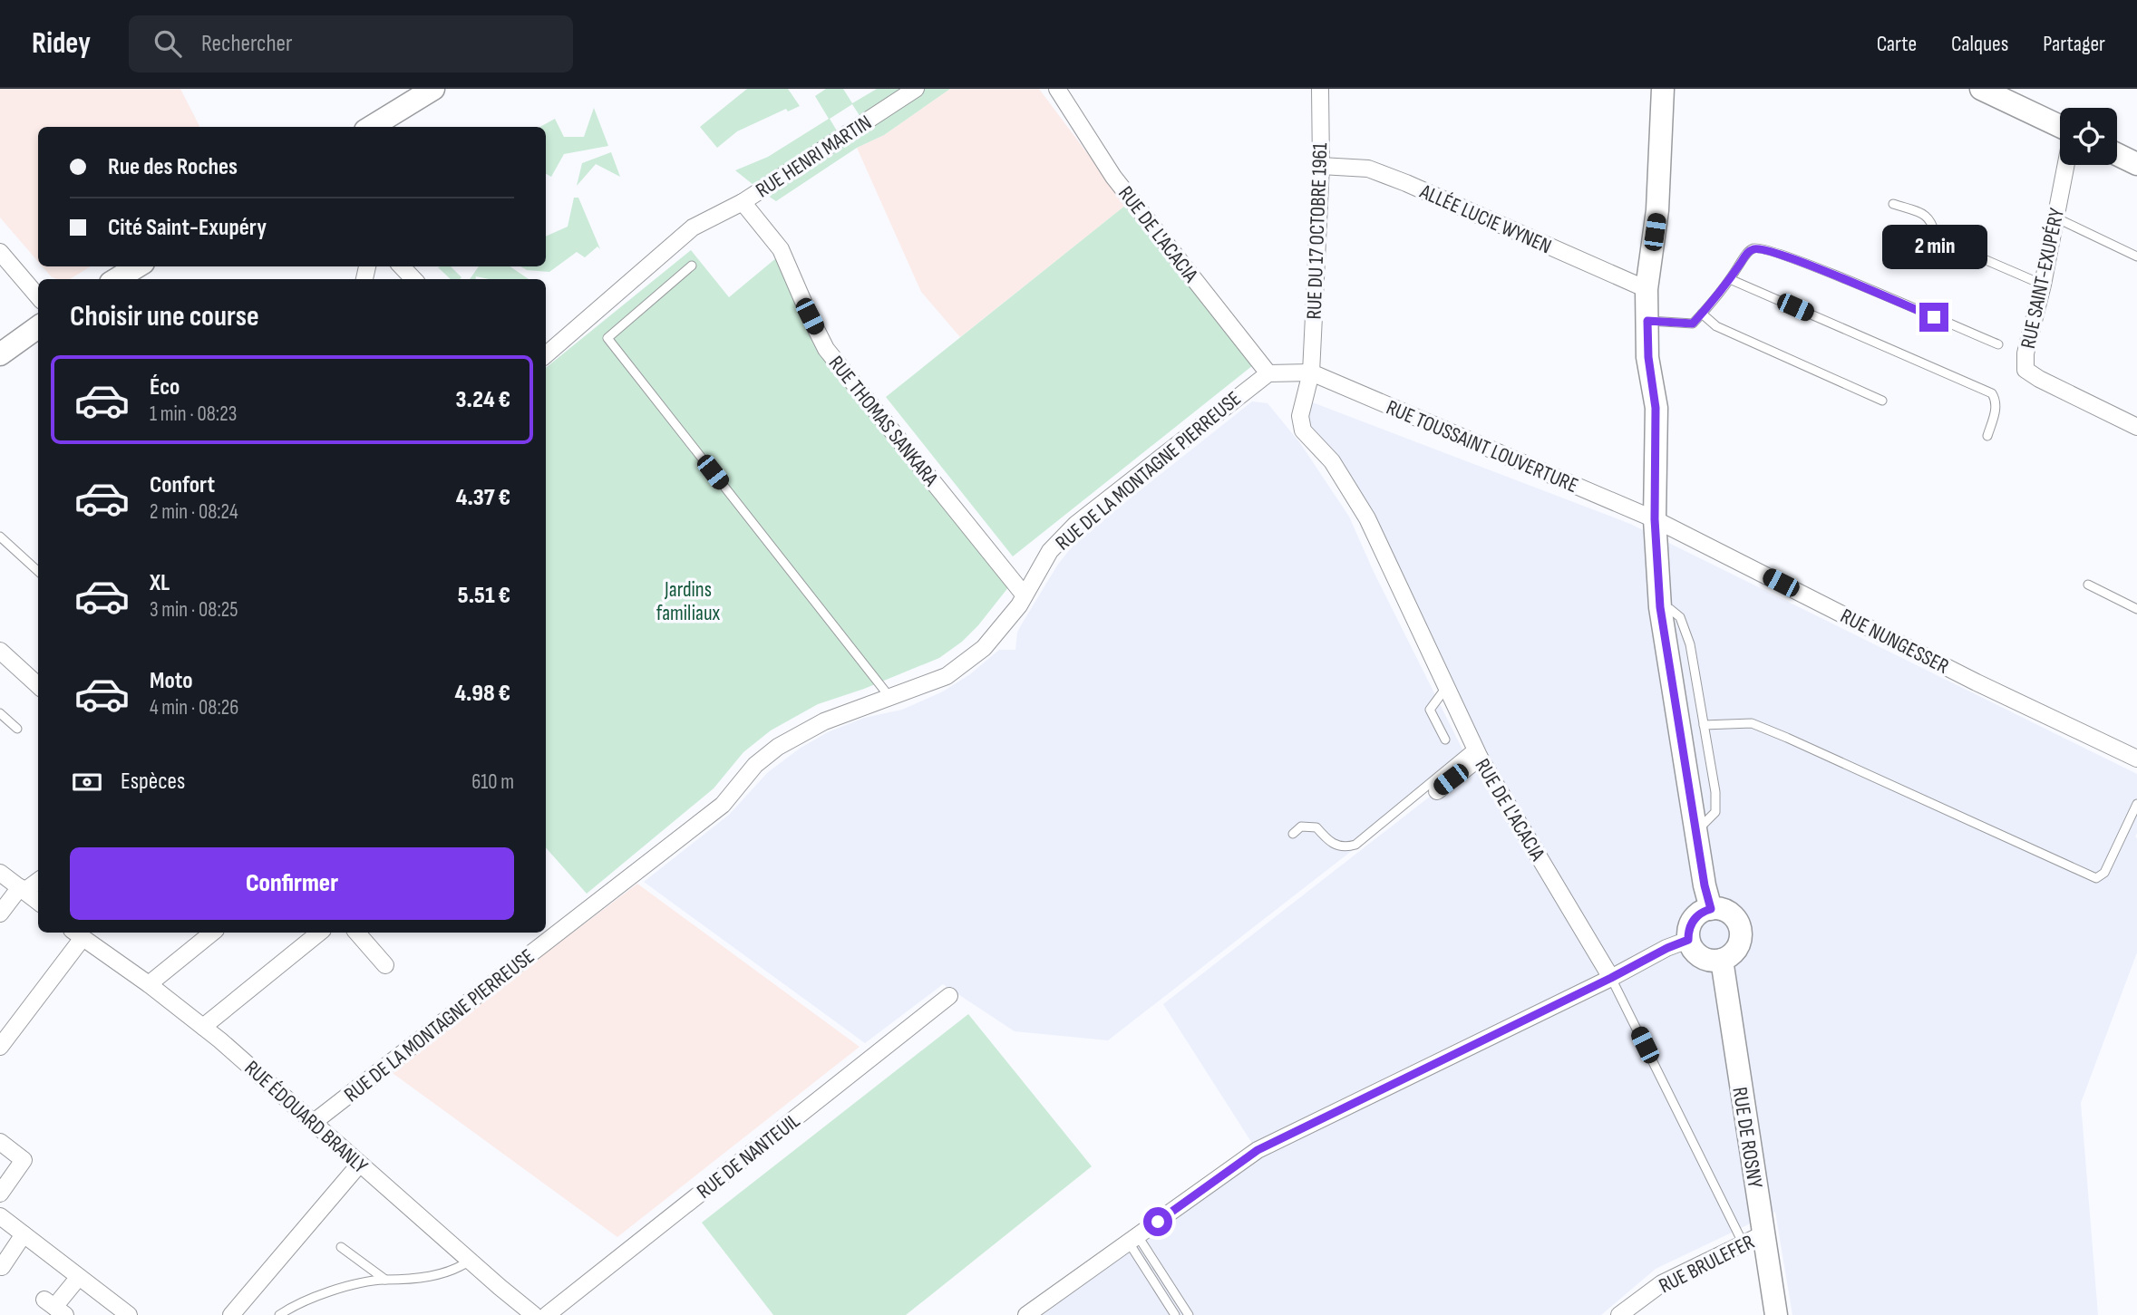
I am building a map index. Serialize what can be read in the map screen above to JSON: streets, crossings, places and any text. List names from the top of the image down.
{
  "streets": {
    "main road": ["RUE DE ROSNY"],
    "street": [
      "RUE HENRI MARTIN",
      "ALLÉE LUCIE WYNEN",
      "RUE DU 17 OCTOBRE 1961",
      "RUE DE L'ACACIA",
      "RUE SAINT-EXUPÉRY",
      "RUE THOMAS SANKARA",
      "RUE TOUSSAINT LOUVERTURE",
      "RUE DE LA MONTAGNE PIERREUSE",
      "RUE NUNGESSER",
      "RUE ÉDOUARD BRANLY",
      "RUE DE NANTEUIL",
      "RUE BRULEFER"
    ]
  },
  "crossings": [
    ["RUE HENRI MARTIN", "RUE THOMAS SANKARA"],
    ["ALLÉE LUCIE WYNEN", "RUE DU 17 OCTOBRE 1961"],
    ["RUE DU 17 OCTOBRE 1961", "RUE DE L'ACACIA"],
    ["RUE DU 17 OCTOBRE 1961", "RUE TOUSSAINT LOUVERTURE"],
    ["RUE DE L'ACACIA", "RUE TOUSSAINT LOUVERTURE"],
    ["RUE DE L'ACACIA", "RUE DE LA MONTAGNE PIERREUSE"],
    ["RUE DE L'ACACIA", "RUE DE ROSNY"],
    ["RUE DE L'ACACIA", "RUE BRULEFER"],
    ["RUE THOMAS SANKARA", "RUE DE LA MONTAGNE PIERREUSE"],
    ["RUE TOUSSAINT LOUVERTURE", "RUE NUNGESSER"],
    ["RUE DE LA MONTAGNE PIERREUSE", "RUE ÉDOUARD BRANLY"],
    ["RUE DE ROSNY", "RUE BRULEFER"]
  ],
  "parks": ["Jardins familiaux"],
  "page": {
    "header": "Ridey",
    "search": "Rechercher",
    "nav": ["Carte", "Calques", "Partager"],
    "banner": ["Rue des Roches", "Cité Saint-Exupéry"],
    "bubble": "2 min",
    "heading": "Choisir une course",
    "list": [
      {
        "name": "Éco",
        "note": "1 min · 08:23",
        "value": "3.24 €"
      },
      {
        "name": "Confort",
        "note": "2 min · 08:24",
        "value": "4.37 €"
      },
      {
        "name": "XL",
        "note": "3 min · 08:25",
        "value": "5.51 €"
      },
      {
        "name": "Moto",
        "note": "4 min · 08:26",
        "value": "4.98 €"
      }
    ],
    "pay": ["Espèces", "610 m"],
    "buttons": "Confirmer"
  }
}
